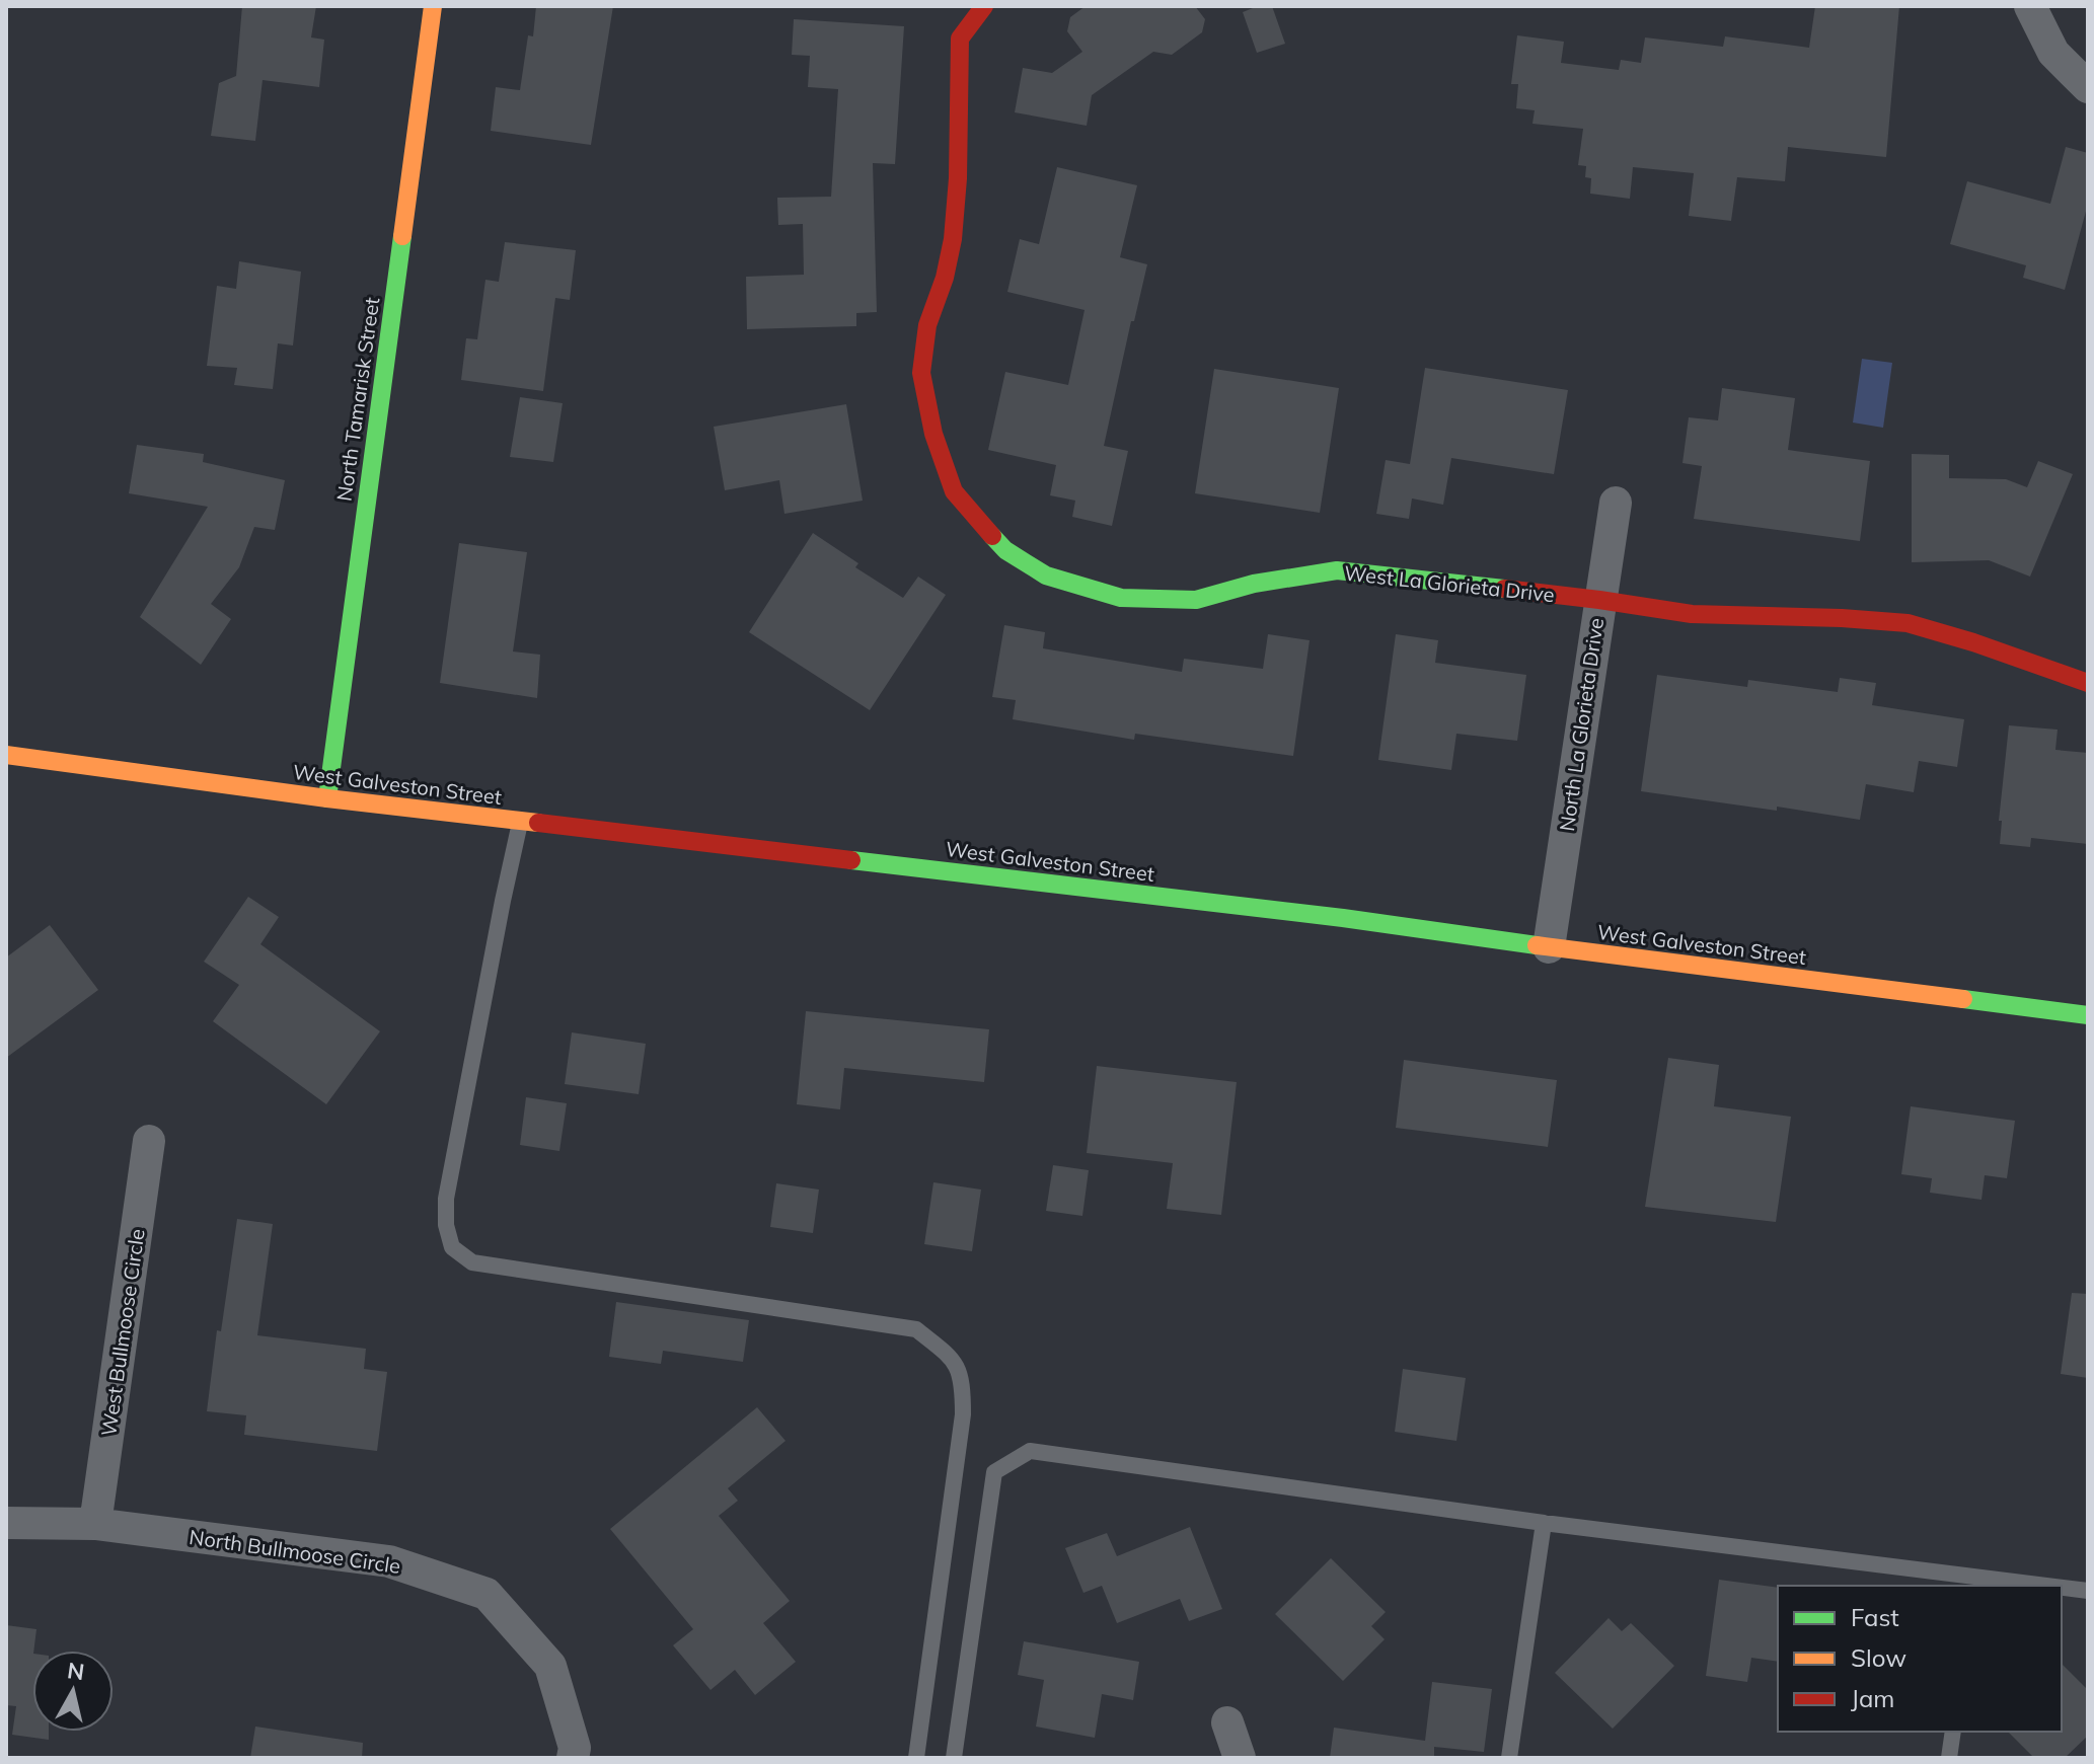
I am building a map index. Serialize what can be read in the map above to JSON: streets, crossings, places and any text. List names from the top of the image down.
{
  "streets": {
    "street": [
      "North Tamarisk Street",
      "West La Glorieta Drive",
      "North La Glorieta Drive",
      "West Galveston Street",
      "West Bullmoose Circle",
      "North Bullmoose Circle"
    ]
  },
  "crossings": [
    ["North Tamarisk Street", "West Galveston Street"],
    ["West La Glorieta Drive", "North La Glorieta Drive"],
    ["North La Glorieta Drive", "West Galveston Street"],
    ["West Bullmoose Circle", "North Bullmoose Circle"]
  ],
  "legend": ["Fast", "Slow", "Jam"],
  "north": "top"
}
